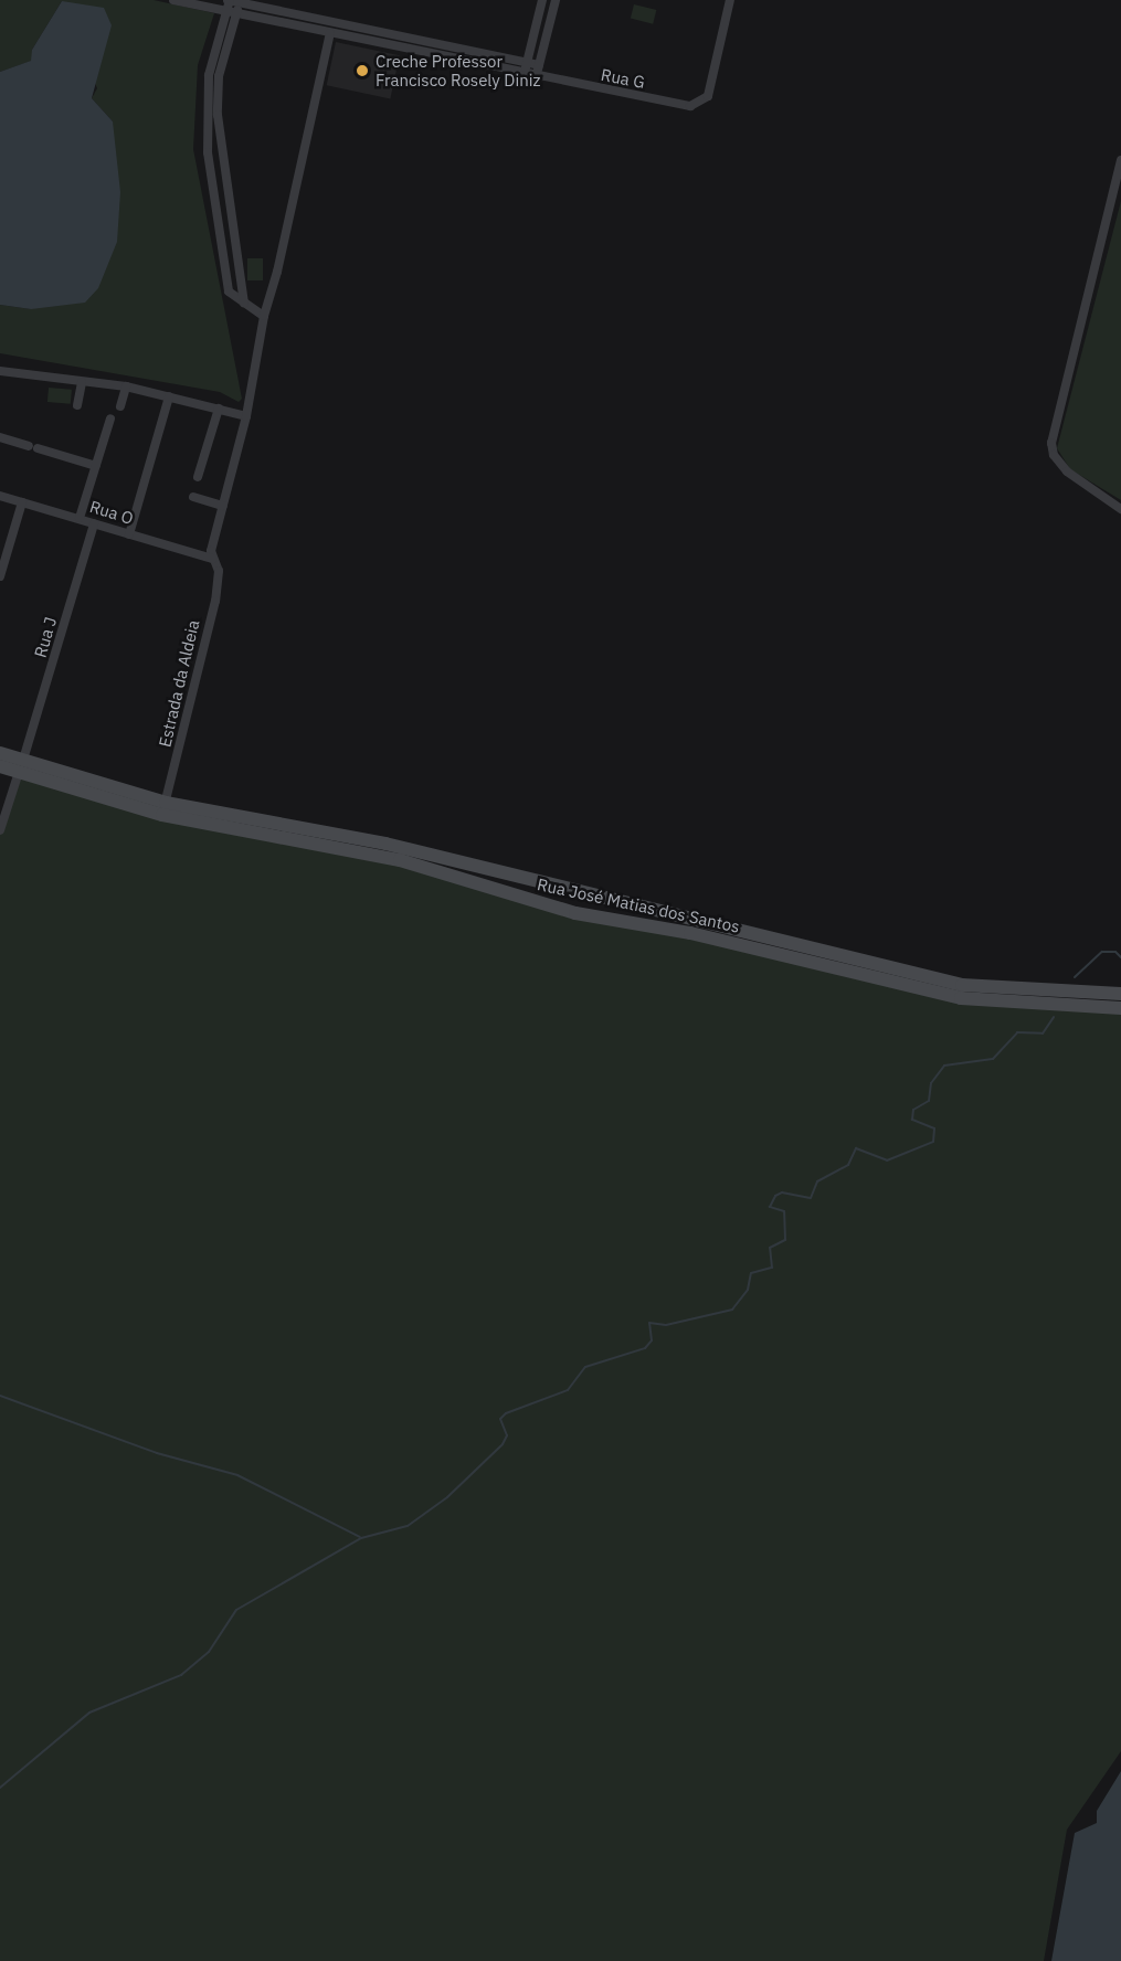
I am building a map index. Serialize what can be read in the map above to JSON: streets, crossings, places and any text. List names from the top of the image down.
{
  "streets": {
    "main road": ["Rua José Matias dos Santos"],
    "street": [
      "Rua G",
      "Rua O",
      "Rua J",
      "Estrada da Aldeia"
    ]
  },
  "crossings": [
    ["Rua G", "Estrada da Aldeia"],
    ["Rua O", "Rua J"],
    ["Rua O", "Estrada da Aldeia"],
    ["Rua J", "Rua José Matias dos Santos"],
    ["Estrada da Aldeia", "Rua José Matias dos Santos"]
  ],
  "places": ["Creche Professor Francisco Rosely Diniz"]
}
